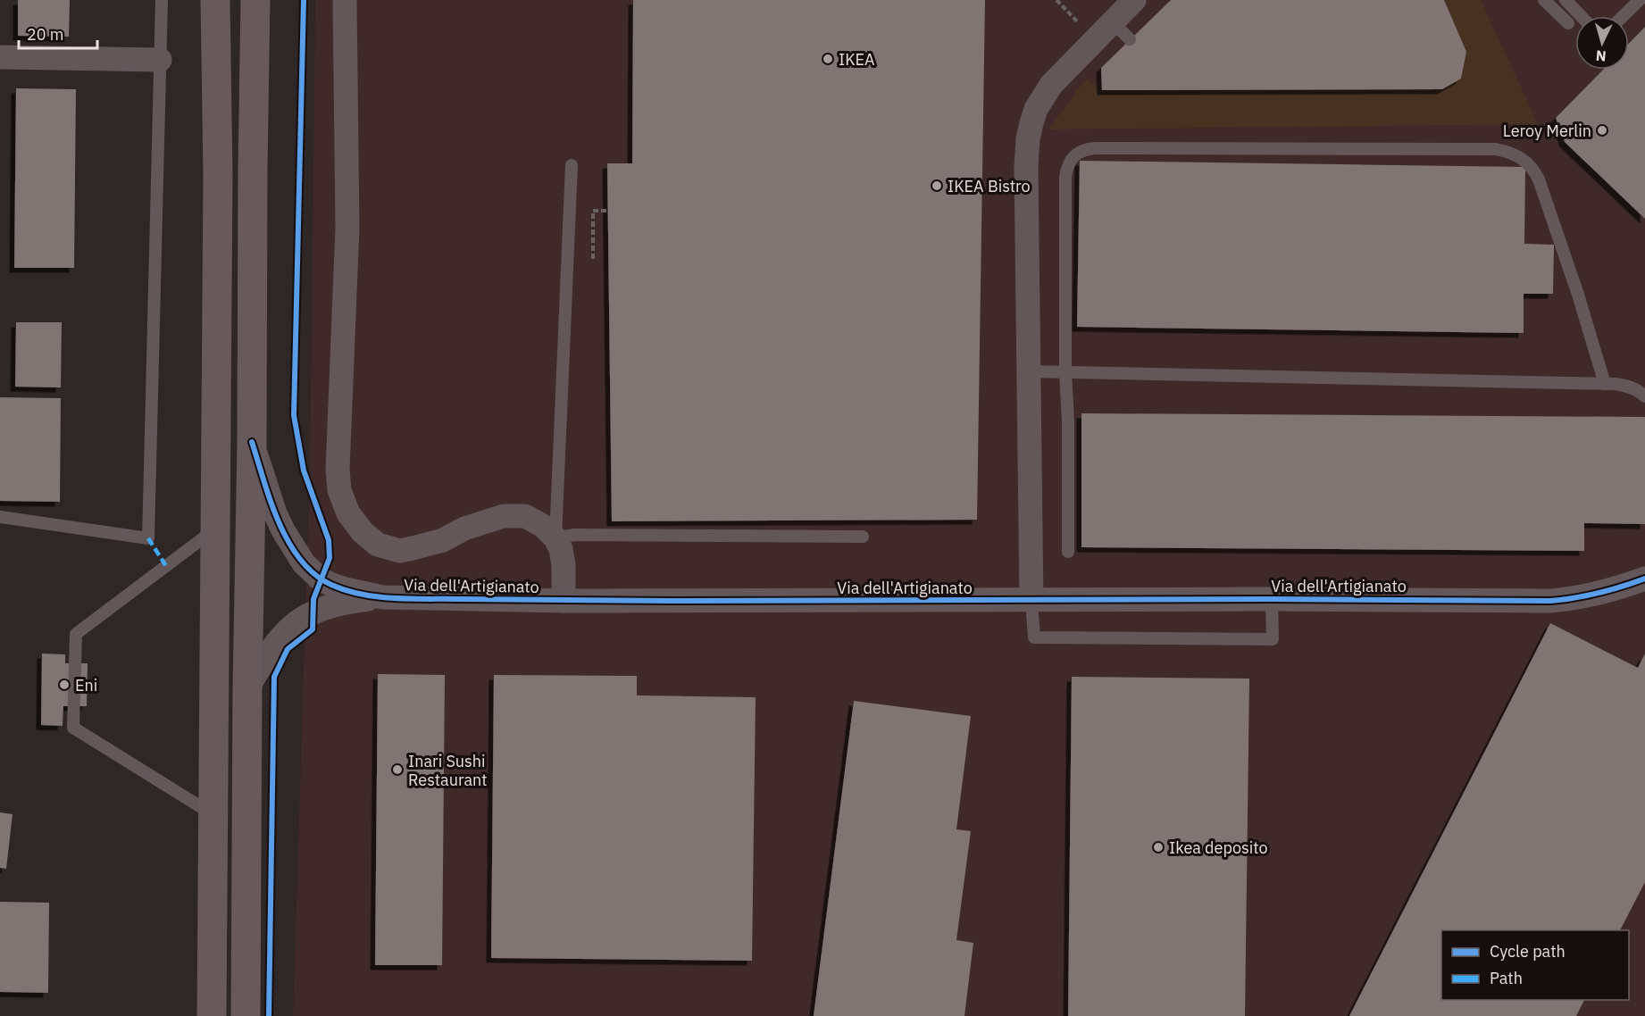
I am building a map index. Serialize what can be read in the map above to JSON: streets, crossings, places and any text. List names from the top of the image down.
{
  "streets": {
    "street": ["Via dell'Artigianato"]
  },
  "places": [
    "IKEA",
    "Leroy Merlin",
    "IKEA Bistro",
    "Eni",
    "Inari Sushi Restaurant",
    "Ikea deposito"
  ],
  "legend": ["Cycle path", "Path"],
  "scale_bar": "20 m",
  "north": "bottom"
}
